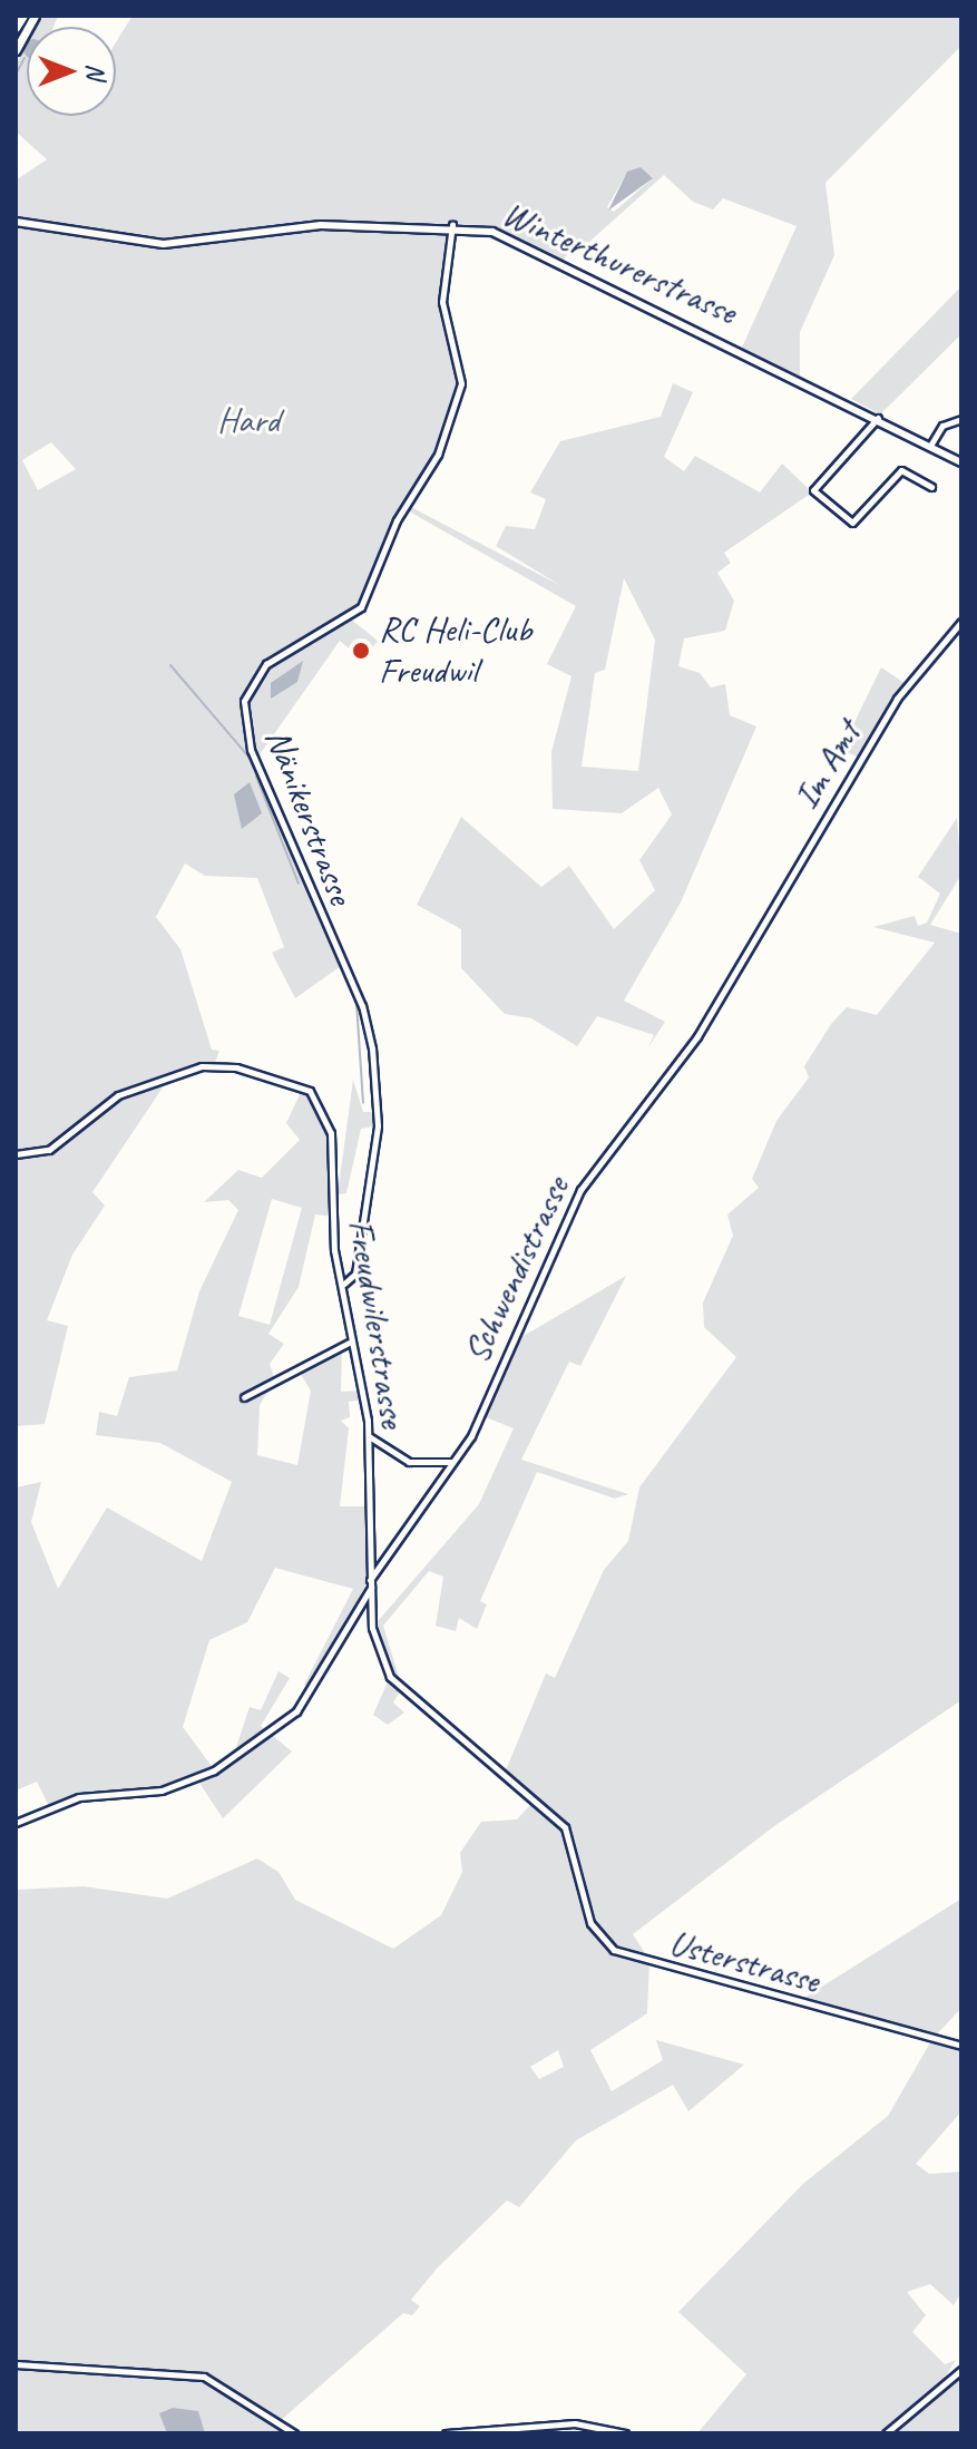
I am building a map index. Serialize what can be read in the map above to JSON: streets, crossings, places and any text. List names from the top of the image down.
{
  "streets": {
    "main road": ["Winterthurerstrasse"],
    "street": [
      "Im Amt",
      "Nänikerstrasse",
      "Schwendistrasse",
      "Freudwilerstrasse",
      "Usterstrasse"
    ]
  },
  "crossings": [
    ["Winterthurerstrasse", "Nänikerstrasse"],
    ["Im Amt", "Schwendistrasse"],
    ["Nänikerstrasse", "Freudwilerstrasse"],
    ["Schwendistrasse", "Freudwilerstrasse"],
    ["Freudwilerstrasse", "Usterstrasse"]
  ],
  "parks": ["Hard"],
  "places": ["RC Heli-Club Freudwil"],
  "north": "right"
}
